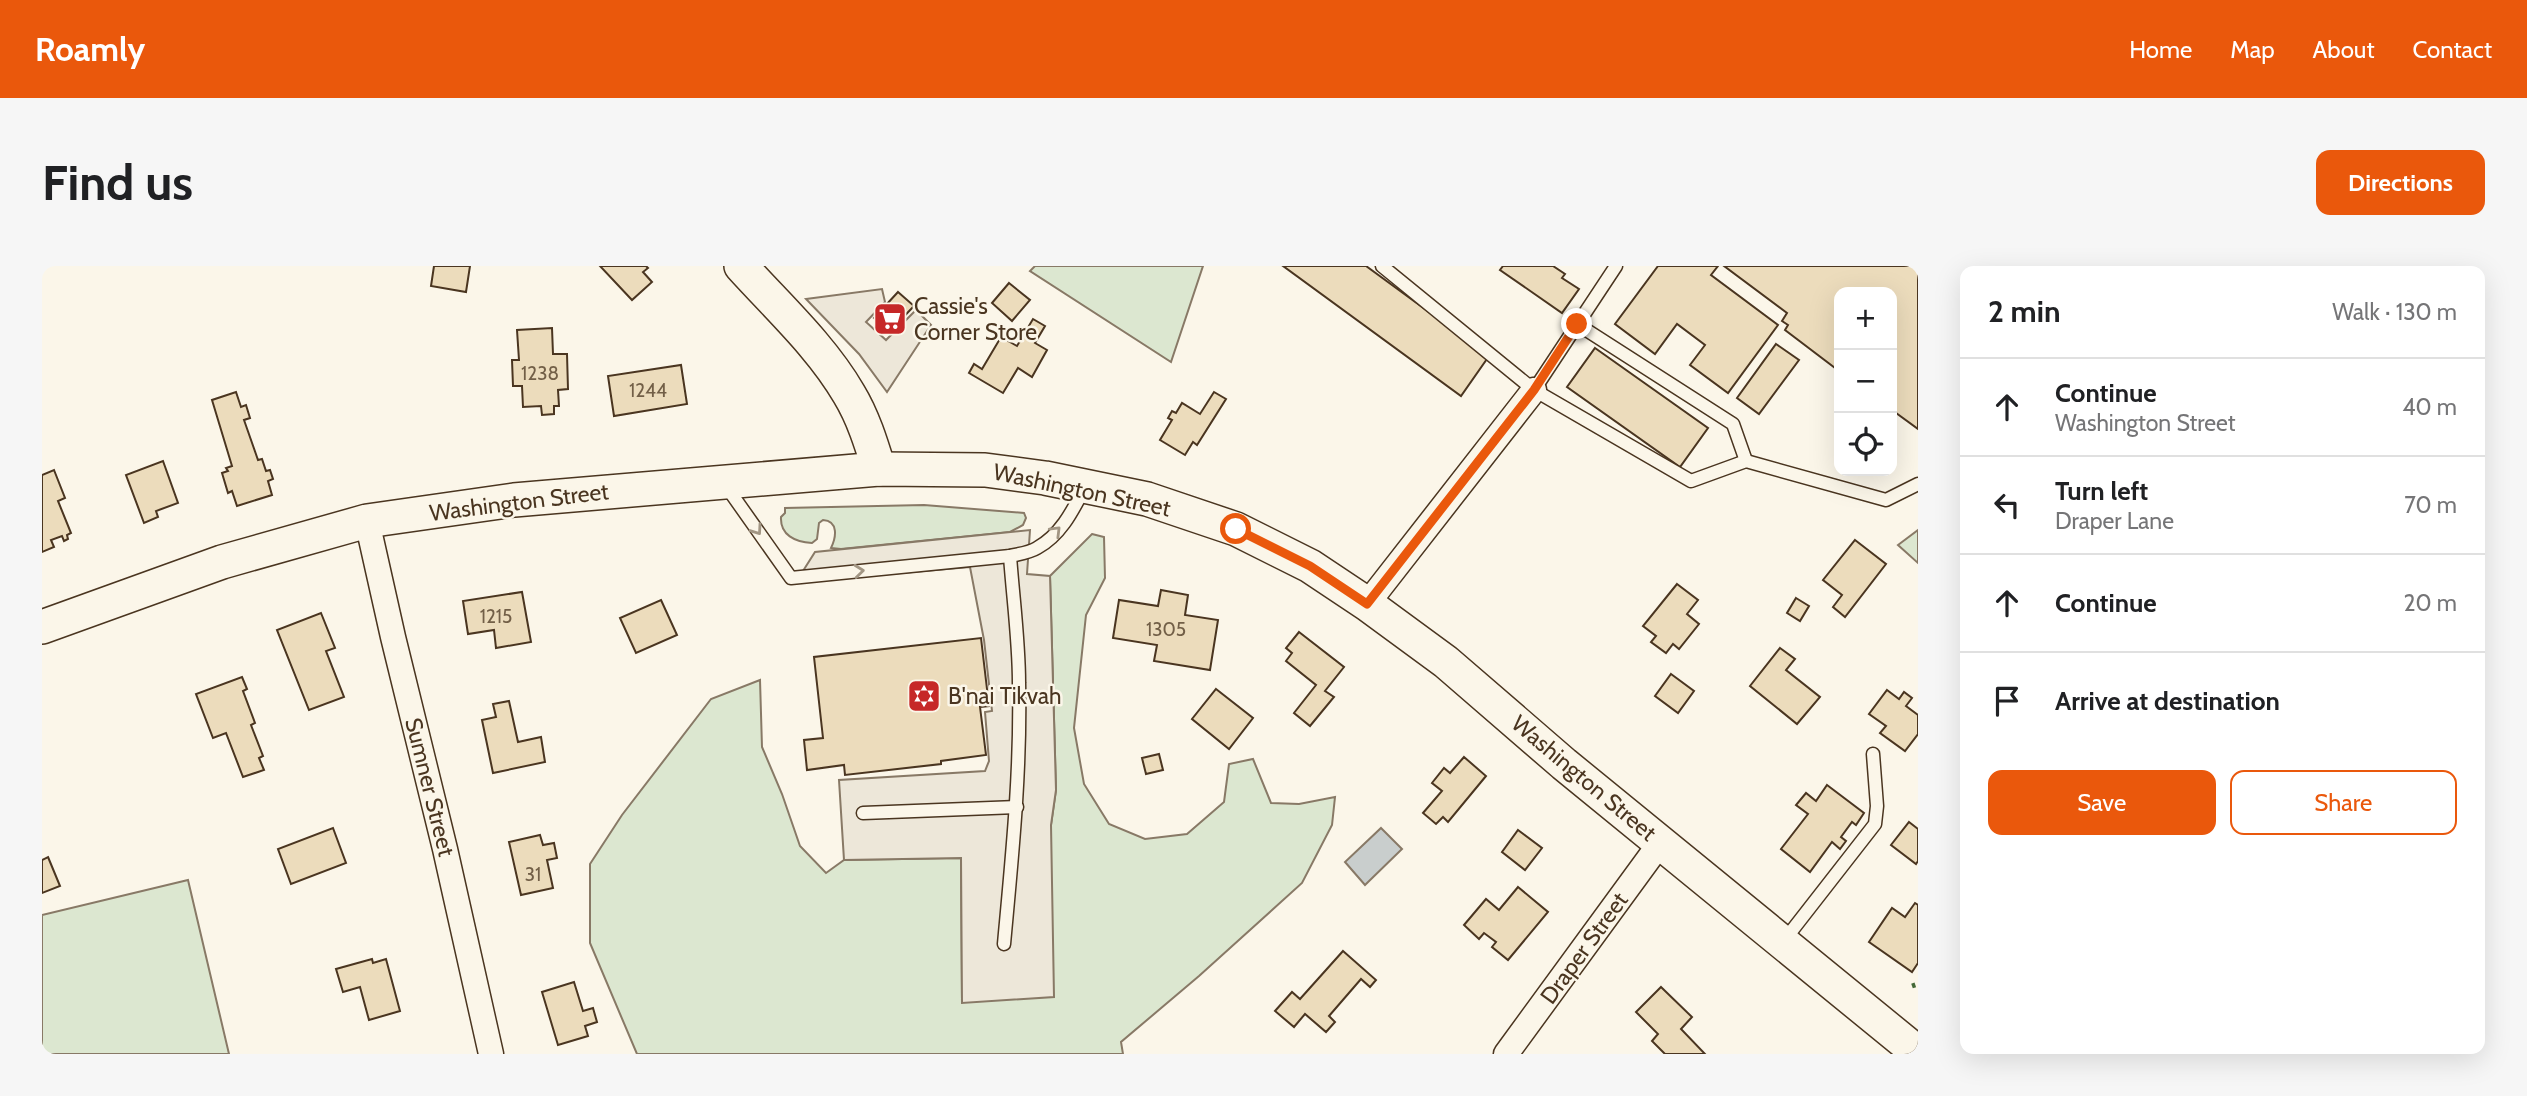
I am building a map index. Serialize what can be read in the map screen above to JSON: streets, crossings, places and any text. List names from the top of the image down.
{
  "streets": {
    "main road": ["Washington Street"],
    "street": ["Sumner Street", "Draper Street"]
  },
  "crossings": [
    ["Washington Street", "Sumner Street"],
    ["Washington Street", "Draper Street"]
  ],
  "places": {
    "supermarket": ["Cassie's Corner Store"],
    "synagogue": ["B'nai Tikvah"]
  },
  "house_numbers": [
    "1238",
    "1244",
    "1215",
    "1305",
    "31"
  ],
  "page": {
    "header": "Roamly",
    "nav": [
      "Home",
      "Map",
      "About",
      "Contact"
    ],
    "buttons": [
      "Directions",
      ["Save", "Share"]
    ],
    "title": "Find us",
    "heading": ["2 min", "Walk · 130 m"],
    "map_buttons": ["+", "−"],
    "list": [
      ["Continue", "Washington Street", "40 m"],
      ["Turn left", "Draper Lane", "70 m"],
      ["Continue", "20 m"],
      "Arrive at destination"
    ]
  }
}
